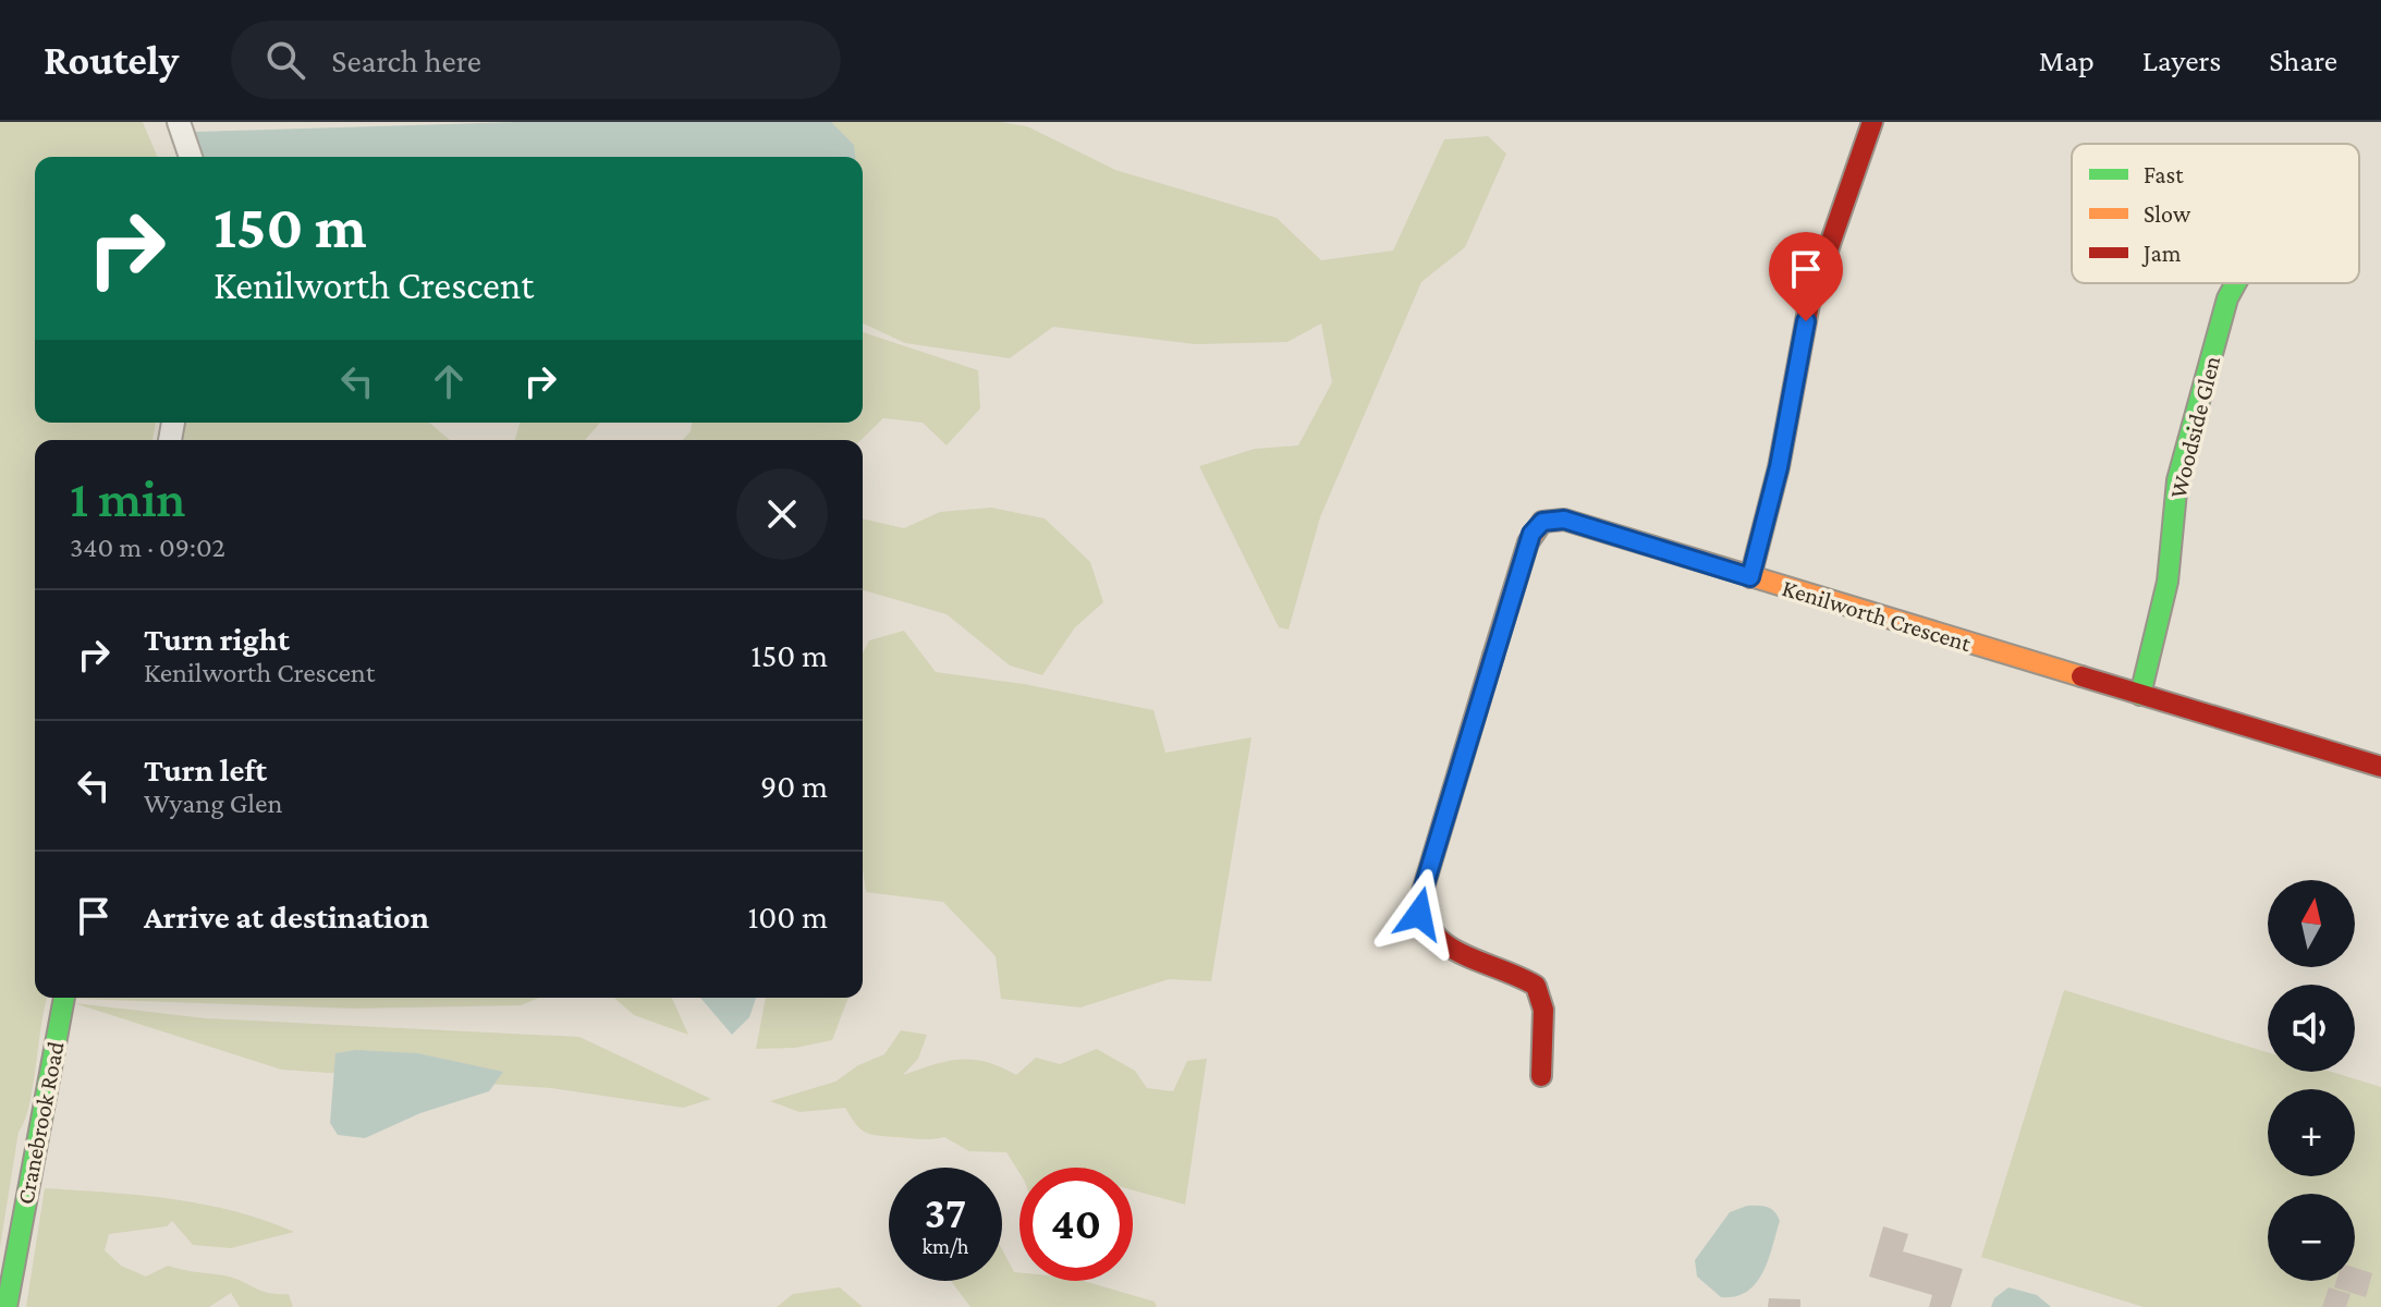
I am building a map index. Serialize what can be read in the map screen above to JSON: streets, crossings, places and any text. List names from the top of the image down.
{
  "streets": {
    "street": ["Woodside Glen", "Kenilworth Crescent", "Cranebrook Road"]
  },
  "crossings": [
    ["Woodside Glen", "Kenilworth Crescent"]
  ],
  "legend": ["Fast", "Slow", "Jam"],
  "north": "top",
  "page": {
    "header": "Routely",
    "search": "Search here",
    "nav": ["Map", "Layers", "Share"],
    "turn": ["150 m", "Kenilworth Crescent"],
    "heading": ["1 min", "340 m · 09:02"],
    "list": [
      {
        "name": "Turn right",
        "note": "Kenilworth Crescent",
        "value": "150 m"
      },
      {
        "name": "Turn left",
        "note": "Wyang Glen",
        "value": "90 m"
      },
      {
        "name": "Arrive at destination",
        "value": "100 m"
      }
    ],
    "map_buttons": ["+", "−"],
    "speed": "37 km/h",
    "limit": "40"
  }
}
